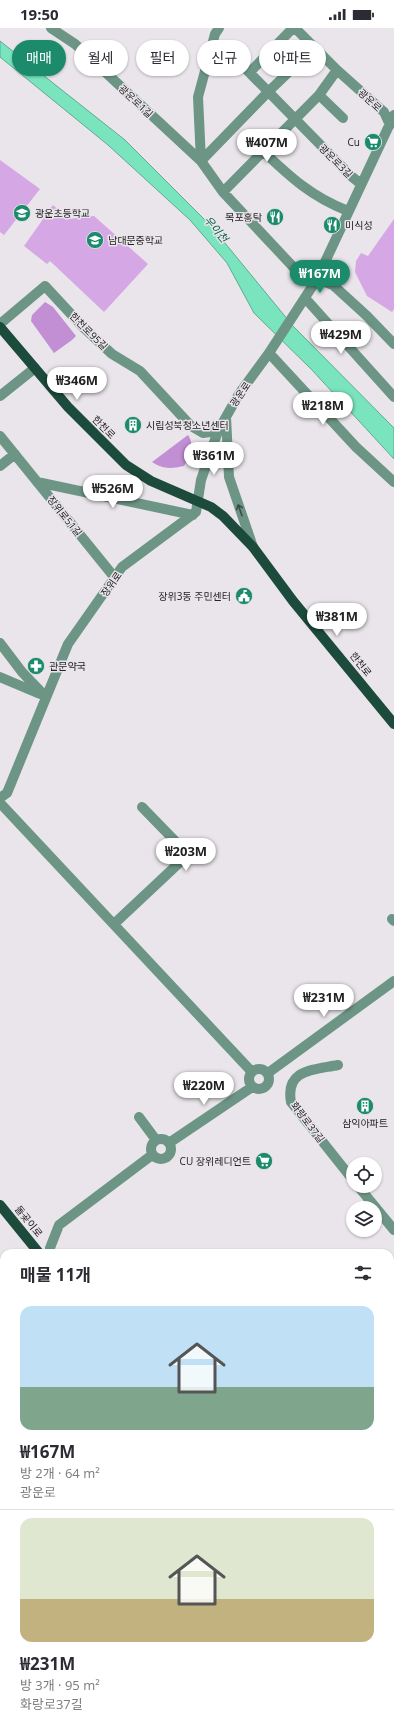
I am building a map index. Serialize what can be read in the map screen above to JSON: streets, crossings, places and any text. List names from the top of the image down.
{
  "streets": {
    "main road": ["한천로", "돌곶이로"],
    "street": [
      "광운로",
      "광운로1길",
      "광운로3길",
      "한천로95길",
      "장위로51길",
      "장위로",
      "화랑로37길"
    ]
  },
  "crossings": [
    ["광운로", "광운로1길"],
    ["광운로", "광운로3길"],
    ["광운로", "한천로95길"],
    ["광운로", "한천로"],
    ["광운로", "장위로"],
    ["한천로95길", "한천로"],
    ["장위로51길", "장위로"]
  ],
  "water": ["우이천"],
  "places": {
    "supermarket": ["Cu", "CU 장위레디언트"],
    "school or university": ["광운초등학교", "남대문중학교"],
    "restaurant": ["목포홍탁", "미식성"],
    "building": ["시립성북청소년센터", "삼익아파트"],
    "public building": ["장위3동 주민센터"],
    "pharmacy": ["관문약국"]
  },
  "page": {
    "status": "19:50",
    "chip": [
      "매매",
      "월세",
      "필터",
      "신규",
      "아파트"
    ],
    "price": [
      "₩407M",
      "₩167M",
      "₩429M",
      "₩346M",
      "₩218M",
      "₩361M",
      "₩526M",
      "₩381M",
      "₩203M",
      "₩231M",
      "₩220M"
    ],
    "heading": "매물 11개",
    "list": [
      {
        "name": "₩167M",
        "note": "방 2개 · 64 m² · 광운로"
      },
      {
        "name": "₩231M",
        "note": "방 3개 · 95 m² · 화랑로37길"
      }
    ]
  }
}
